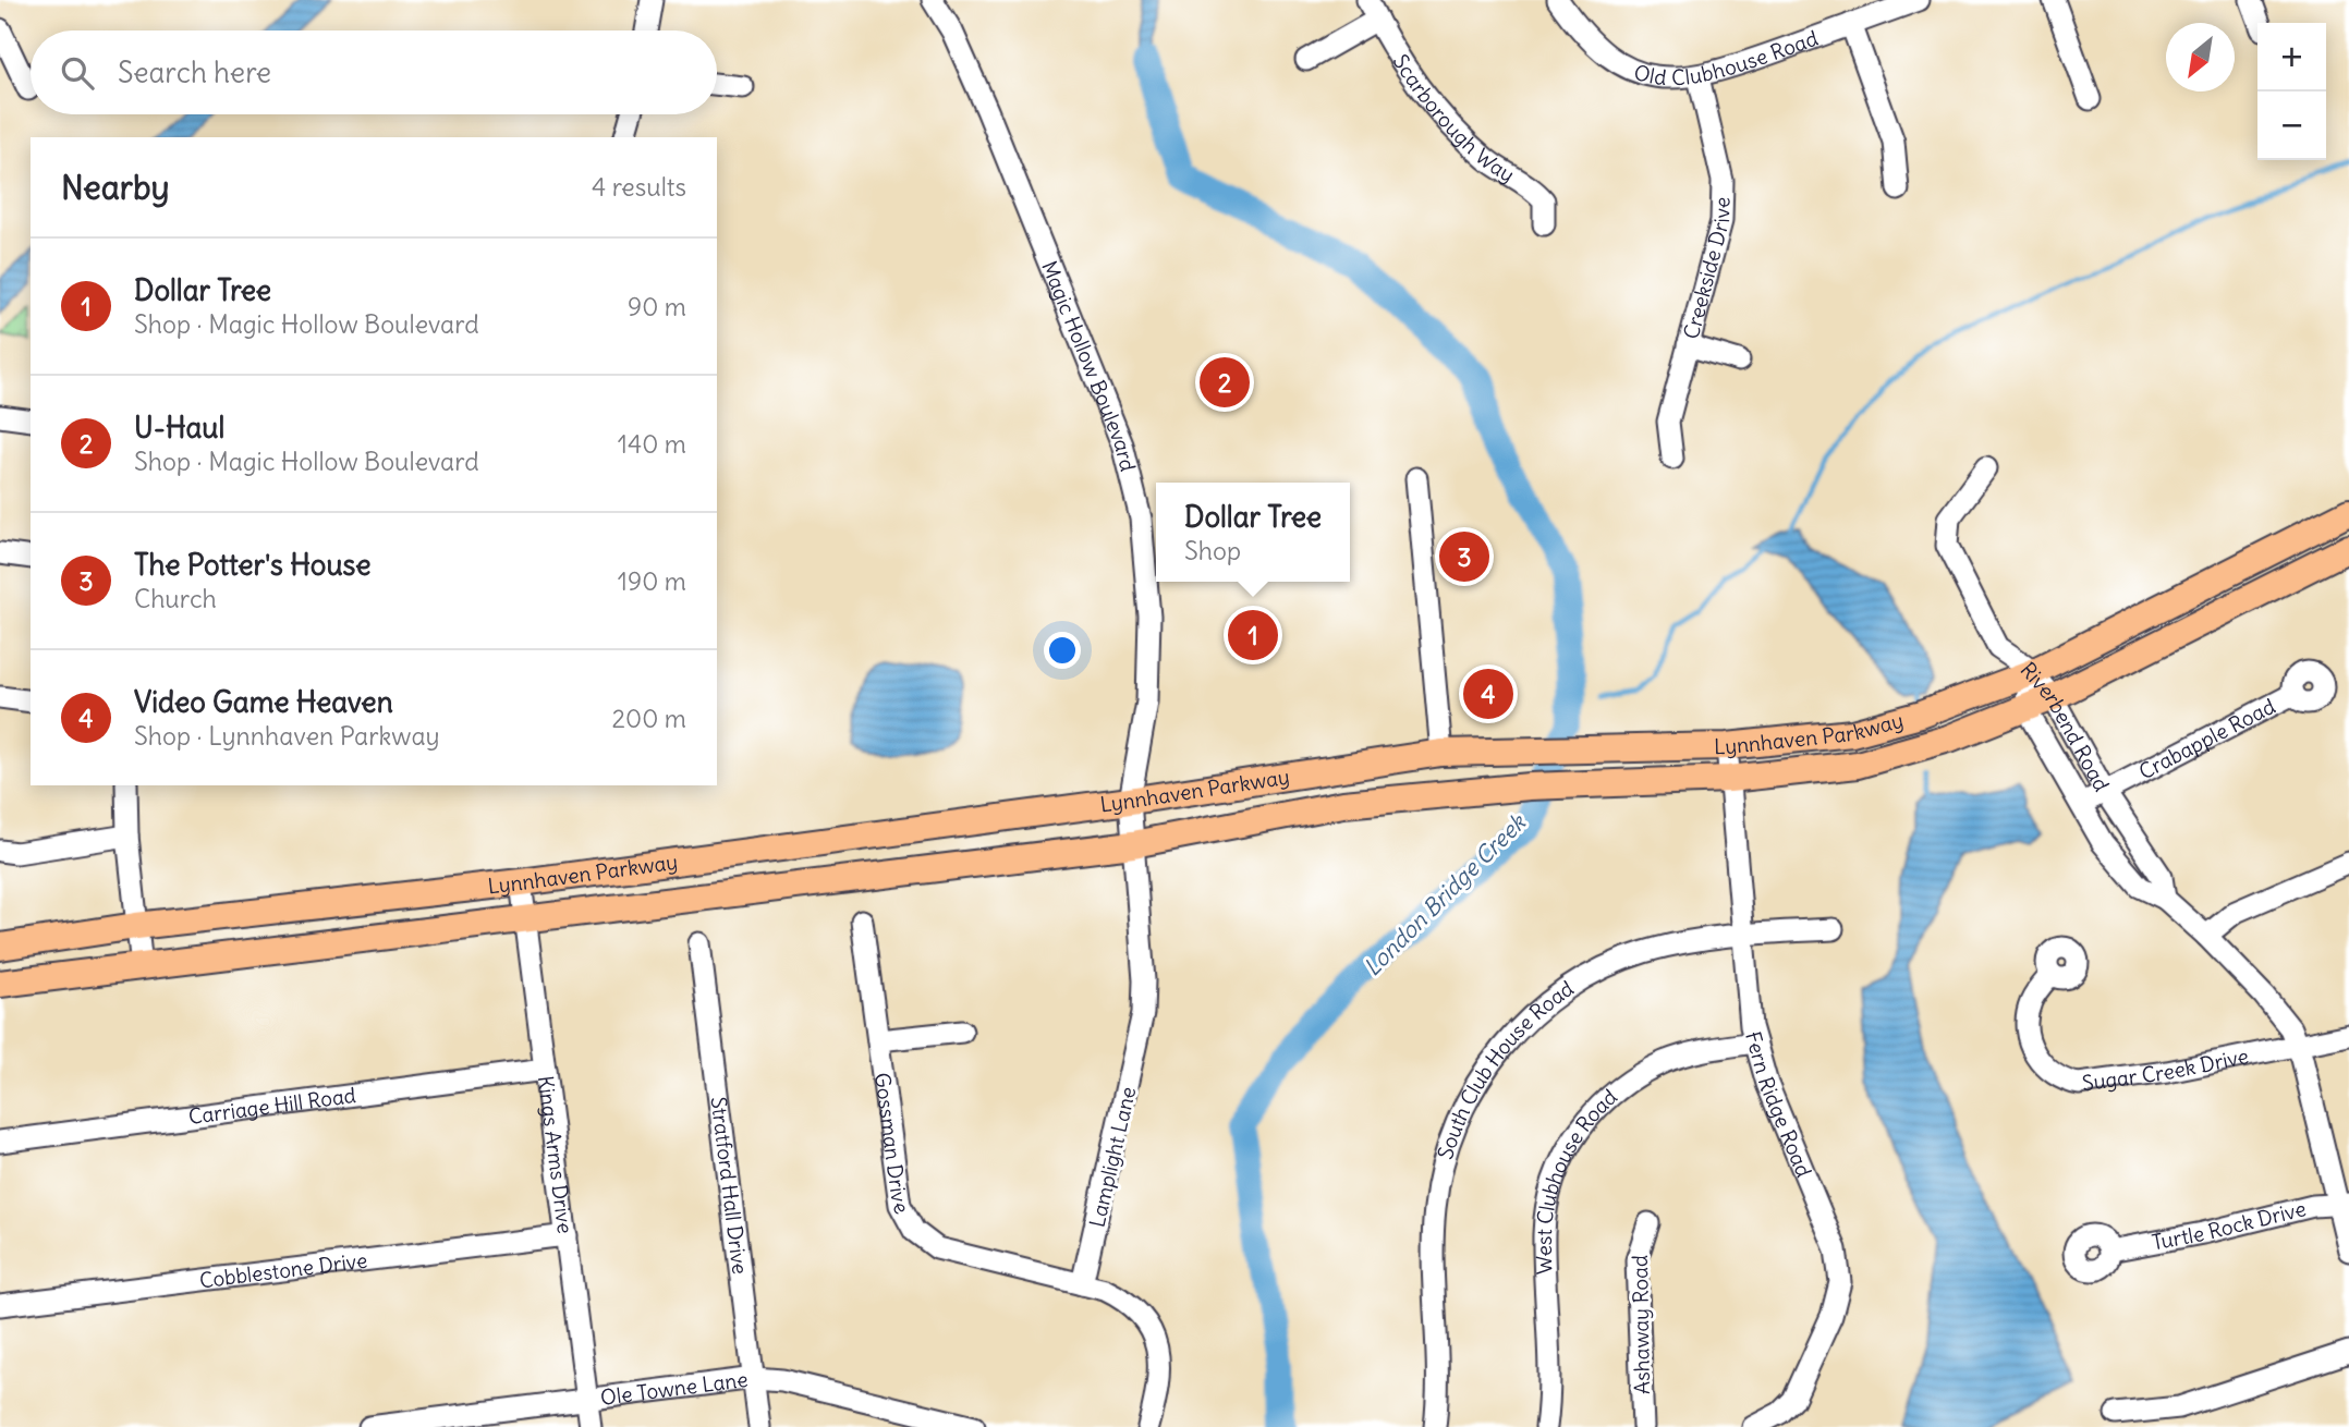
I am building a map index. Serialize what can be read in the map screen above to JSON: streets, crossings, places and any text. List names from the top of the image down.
{
  "streets": {
    "main road": ["Lynnhaven Parkway"],
    "street": [
      "Old Clubhouse Road",
      "Scarborough Way",
      "Creekside Drive",
      "Magic Hollow Boulevard",
      "Crabapple Road",
      "Riverbend Road",
      "Sugar Creek Drive",
      "South Club House Road",
      "Fern Ridge Road",
      "Carriage Hill Road",
      "Gossman Drive",
      "Kings Arms Drive",
      "Lamplight Lane",
      "Stratford Hall Drive",
      "West Clubhouse Road",
      "Turtle Rock Drive",
      "Cobblestone Drive",
      "Ashaway Road",
      "Ole Towne Lane"
    ]
  },
  "crossings": [
    ["Old Clubhouse Road", "Creekside Drive"],
    ["Magic Hollow Boulevard", "Lynnhaven Parkway"],
    ["Magic Hollow Boulevard", "Lamplight Lane"],
    ["Lynnhaven Parkway", "Riverbend Road"],
    ["Lynnhaven Parkway", "Fern Ridge Road"],
    ["Lynnhaven Parkway", "Kings Arms Drive"],
    ["Lynnhaven Parkway", "Lamplight Lane"],
    ["Crabapple Road", "Riverbend Road"],
    ["Riverbend Road", "Sugar Creek Drive"],
    ["Riverbend Road", "Turtle Rock Drive"],
    ["South Club House Road", "Fern Ridge Road"],
    ["Fern Ridge Road", "West Clubhouse Road"],
    ["Carriage Hill Road", "Kings Arms Drive"],
    ["Gossman Drive", "Lamplight Lane"],
    ["Kings Arms Drive", "Cobblestone Drive"],
    ["Kings Arms Drive", "Ole Towne Lane"],
    ["Stratford Hall Drive", "Ole Towne Lane"]
  ],
  "water": ["London Bridge Creek"],
  "north": "bottom left",
  "page": {
    "map_buttons": ["+", "−"],
    "search": "Search here",
    "heading": ["Nearby", "4 results"],
    "list": [
      {
        "mark": "1",
        "name": "Dollar Tree",
        "note": "Shop · Magic Hollow Boulevard",
        "value": "90 m"
      },
      {
        "mark": "2",
        "name": "U-Haul",
        "note": "Shop · Magic Hollow Boulevard",
        "value": "140 m"
      },
      {
        "mark": "3",
        "name": "The Potter's House",
        "note": "Church",
        "value": "190 m"
      },
      {
        "mark": "4",
        "name": "Video Game Heaven",
        "note": "Shop · Lynnhaven Parkway",
        "value": "200 m"
      }
    ],
    "pins": [
      "2",
      "3",
      "1",
      "4"
    ],
    "popup": ["Dollar Tree", "Shop"]
  }
}
